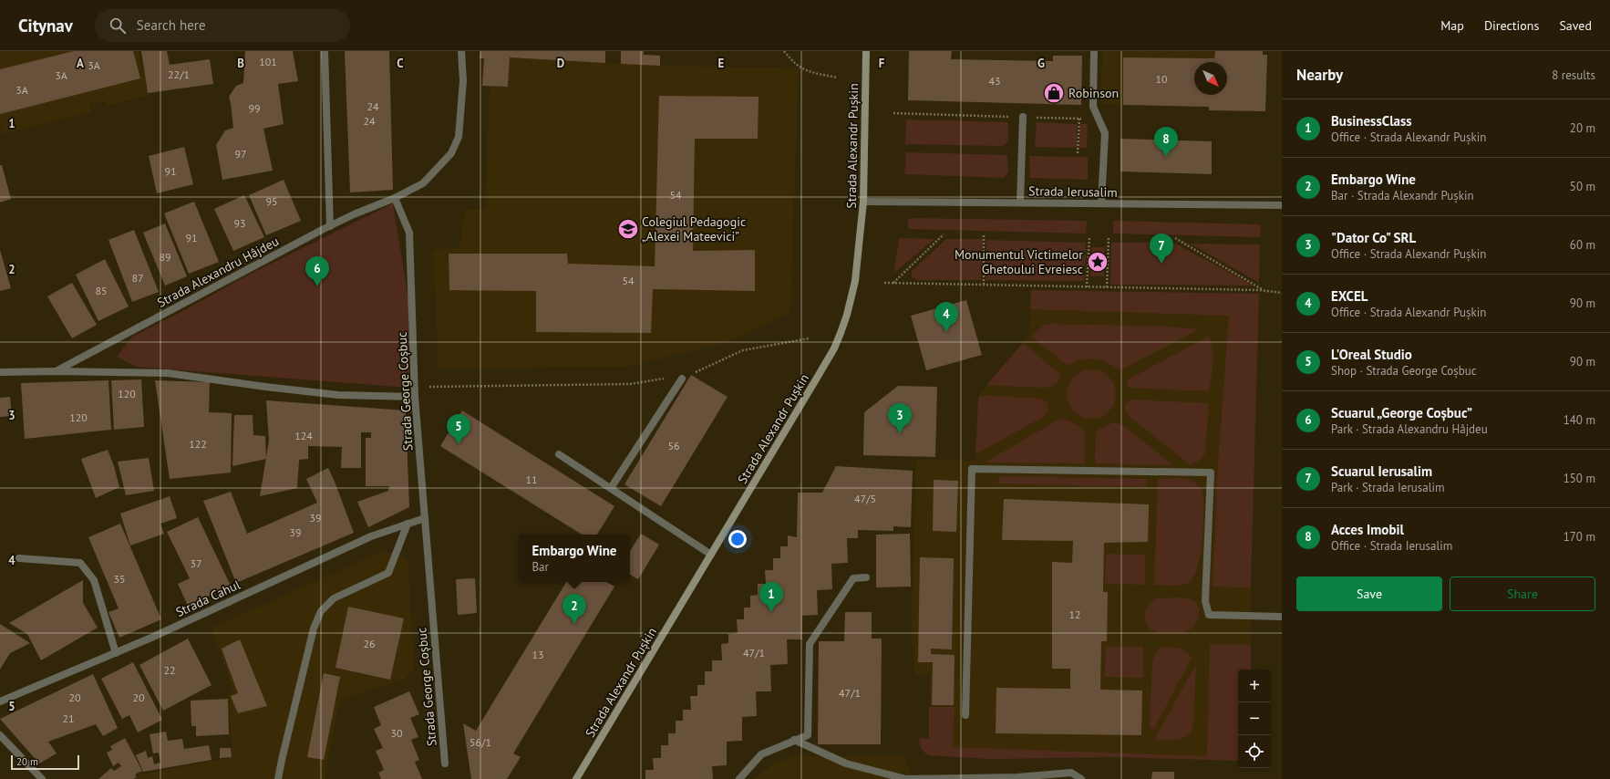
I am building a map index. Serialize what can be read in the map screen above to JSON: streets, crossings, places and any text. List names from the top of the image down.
{
  "streets": {
    "main road": ["Strada Alexandr Pușkin"],
    "street": [
      "Strada Ierusalim",
      "Strada Alexandru Hâjdeu",
      "Strada George Coșbuc",
      "Strada Cahul"
    ]
  },
  "crossings": [
    ["Strada Alexandr Pușkin", "Strada Ierusalim"],
    ["Strada Alexandru Hâjdeu", "Strada George Coșbuc"],
    ["Strada George Coșbuc", "Strada Cahul"]
  ],
  "places": {
    "shop": ["Robinson"],
    "school or university": ["Colegiul Pedagogic „Alexei Mateevici”"],
    "place": ["Monumentul Victimelor Ghetoului Evreiesc"]
  },
  "house_numbers": [
    "101",
    "3A",
    "22/1",
    "3A",
    "10",
    "43",
    "3A",
    "24",
    "99",
    "24",
    "97",
    "91",
    "54",
    "95",
    "93",
    "91",
    "89",
    "87",
    "54",
    "85",
    "120",
    "120",
    "124",
    "122",
    "56",
    "11",
    "47/5",
    "39",
    "39",
    "37",
    "35",
    "12",
    "26",
    "47/1",
    "13",
    "22",
    "47/1",
    "20",
    "20",
    "21",
    "30",
    "56/1"
  ],
  "scale_bar": "20 m",
  "north": "bottom right",
  "page": {
    "header": "Citynav",
    "search": "Search here",
    "nav": ["Map", "Directions", "Saved"],
    "heading": ["Nearby", "8 results"],
    "list": [
      {
        "mark": "1",
        "name": "BusinessClass",
        "note": "Office · Strada Alexandr Pușkin",
        "value": "20 m"
      },
      {
        "mark": "2",
        "name": "Embargo Wine",
        "note": "Bar · Strada Alexandr Pușkin",
        "value": "50 m"
      },
      {
        "mark": "3",
        "name": "\"Dator Co\" SRL",
        "note": "Office · Strada Alexandr Pușkin",
        "value": "60 m"
      },
      {
        "mark": "4",
        "name": "EXCEL",
        "note": "Office · Strada Alexandr Pușkin",
        "value": "90 m"
      },
      {
        "mark": "5",
        "name": "L'Oreal Studio",
        "note": "Shop · Strada George Coșbuc",
        "value": "90 m"
      },
      {
        "mark": "6",
        "name": "Scuarul „George Coșbuc”",
        "note": "Park · Strada Alexandru Hâjdeu",
        "value": "140 m"
      },
      {
        "mark": "7",
        "name": "Scuarul Ierusalim",
        "note": "Park · Strada Ierusalim",
        "value": "150 m"
      },
      {
        "mark": "8",
        "name": "Acces Imobil",
        "note": "Office · Strada Ierusalim",
        "value": "170 m"
      }
    ],
    "pins": [
      "8",
      "7",
      "6",
      "4",
      "3",
      "5",
      "1",
      "2"
    ],
    "popup": ["Embargo Wine", "Bar"],
    "buttons": ["Save", "Share"],
    "map_buttons": ["+", "−"],
    "scale": "20 m"
  },
  "grid": {
    "columns": [
      "A",
      "B",
      "C",
      "D",
      "E",
      "F",
      "G"
    ],
    "rows": [
      "1",
      "2",
      "3",
      "4",
      "5"
    ]
  }
}
